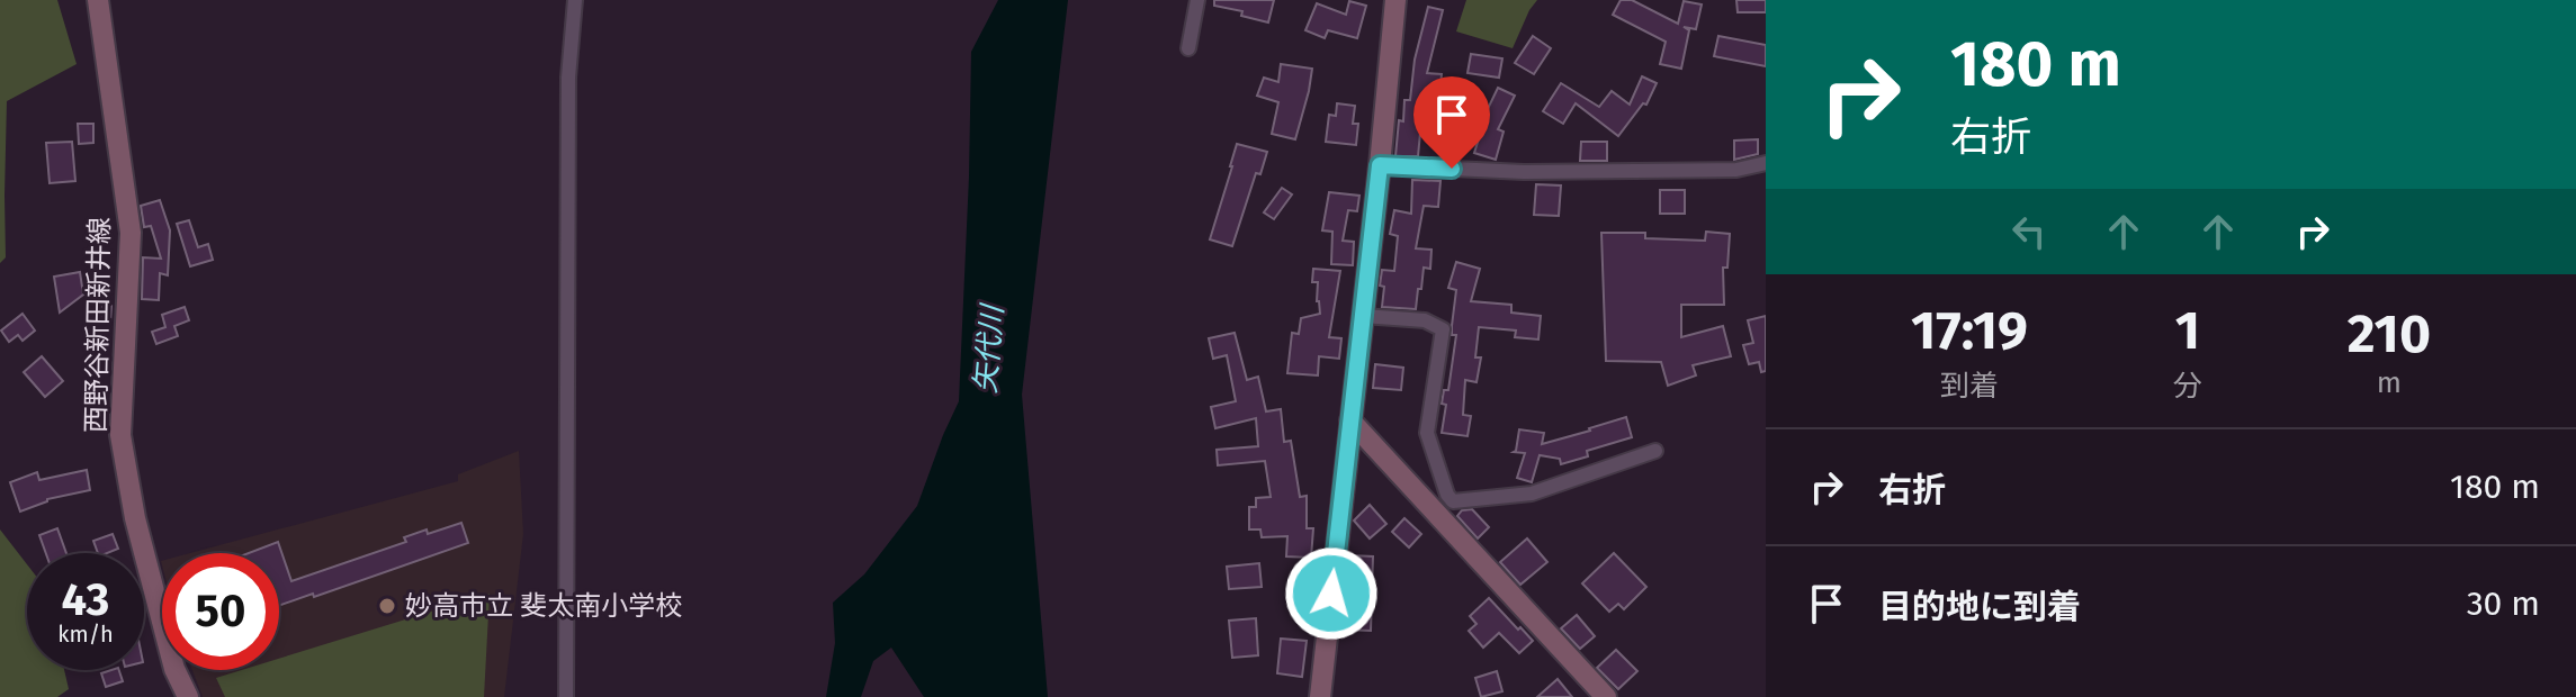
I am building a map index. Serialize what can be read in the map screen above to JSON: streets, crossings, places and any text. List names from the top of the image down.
{
  "streets": {
    "main road": ["西野谷新田新井線"]
  },
  "water": ["矢代川"],
  "places": ["妙高市立 斐太南小学校"],
  "page": {
    "turn": ["180 m", "右折"],
    "eta": [
      "17:19",
      "到着",
      "1",
      "分",
      "210",
      "m"
    ],
    "list": [
      {
        "name": "右折",
        "value": "180 m"
      },
      {
        "name": "目的地に到着",
        "value": "30 m"
      }
    ],
    "speed": "43 km/h",
    "limit": "50"
  }
}
